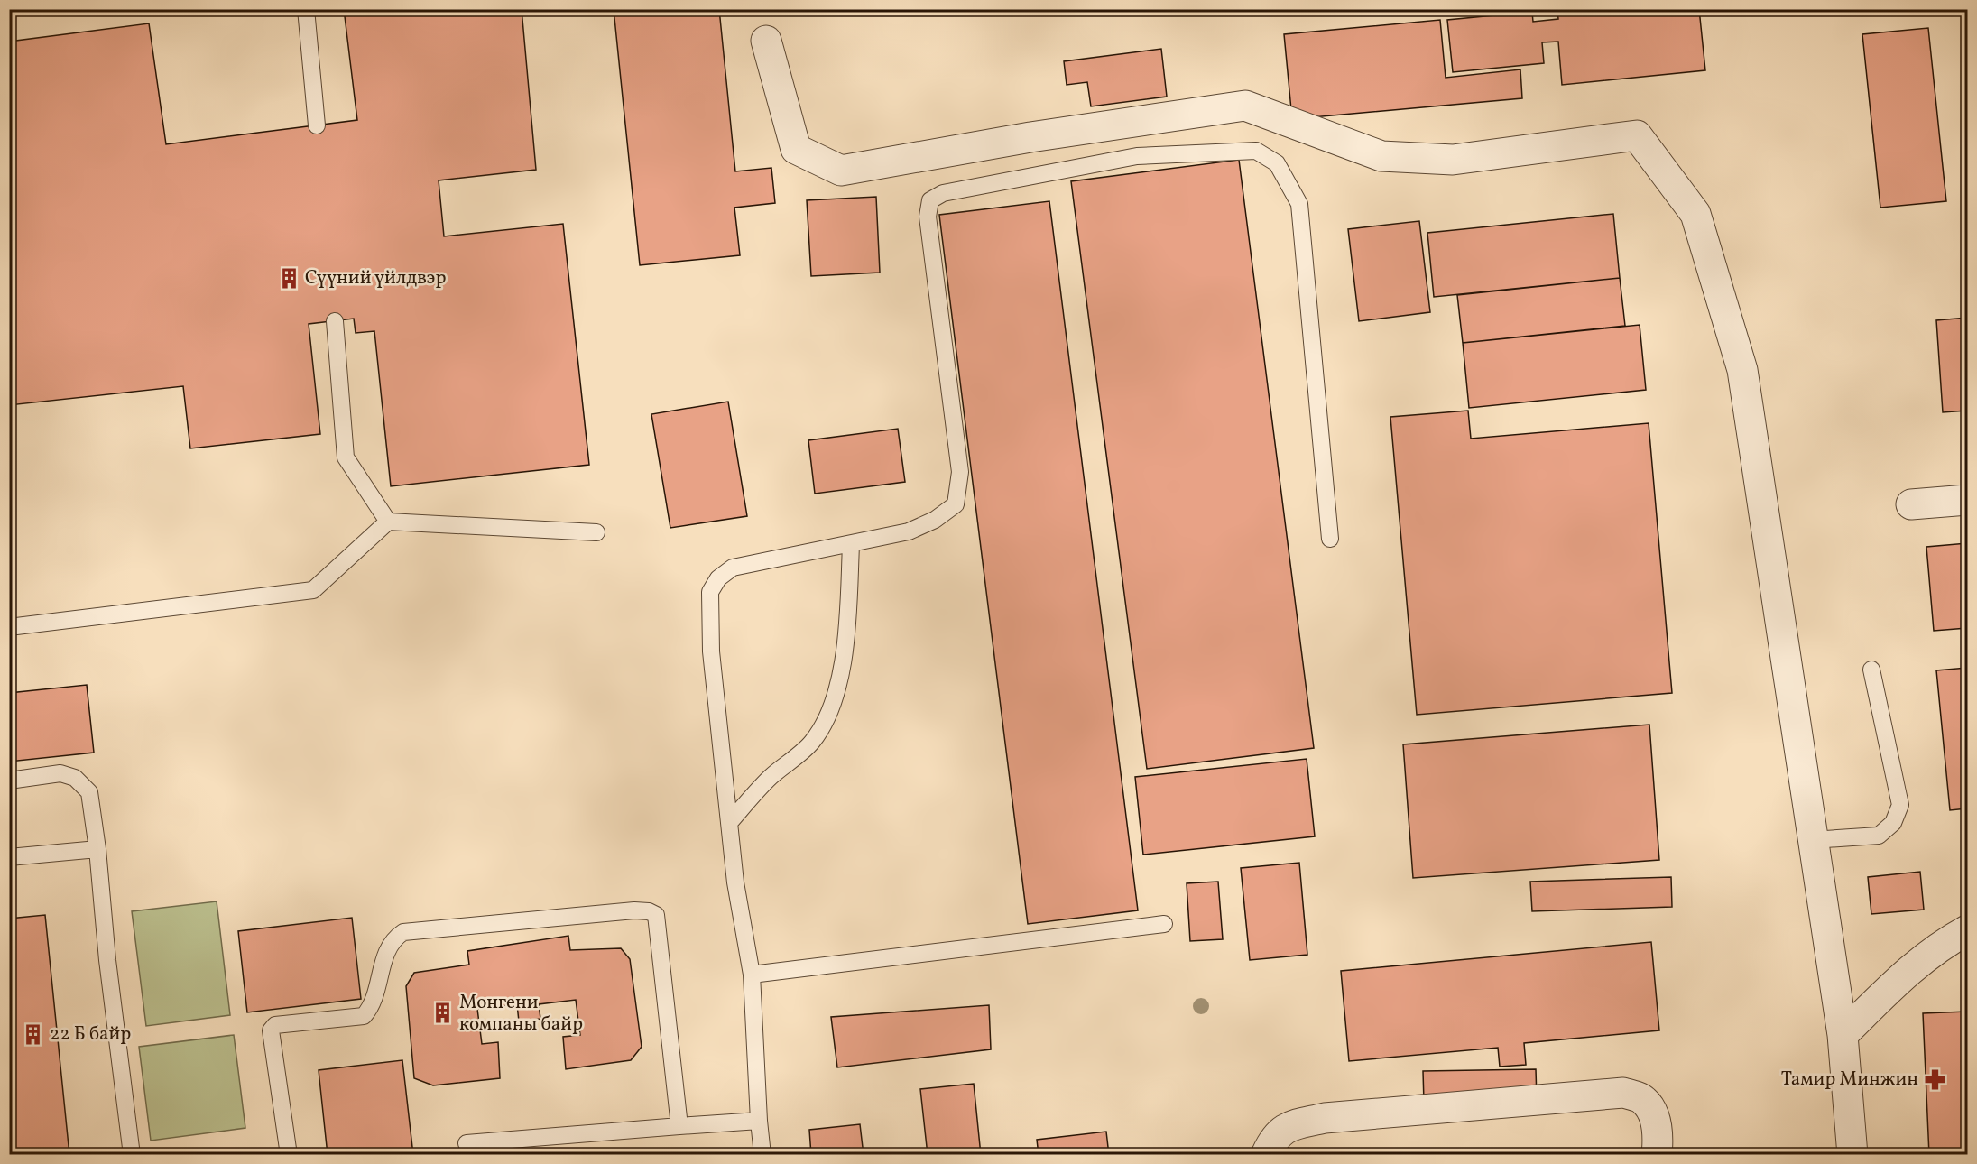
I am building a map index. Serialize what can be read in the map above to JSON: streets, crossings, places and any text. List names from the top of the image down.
{
  "places": {
    "building": ["Сүүний үйлдвэр", "Монгени компаны байр", "22 Б байр"],
    "pharmacy": ["Тамир Минжин"]
  }
}
